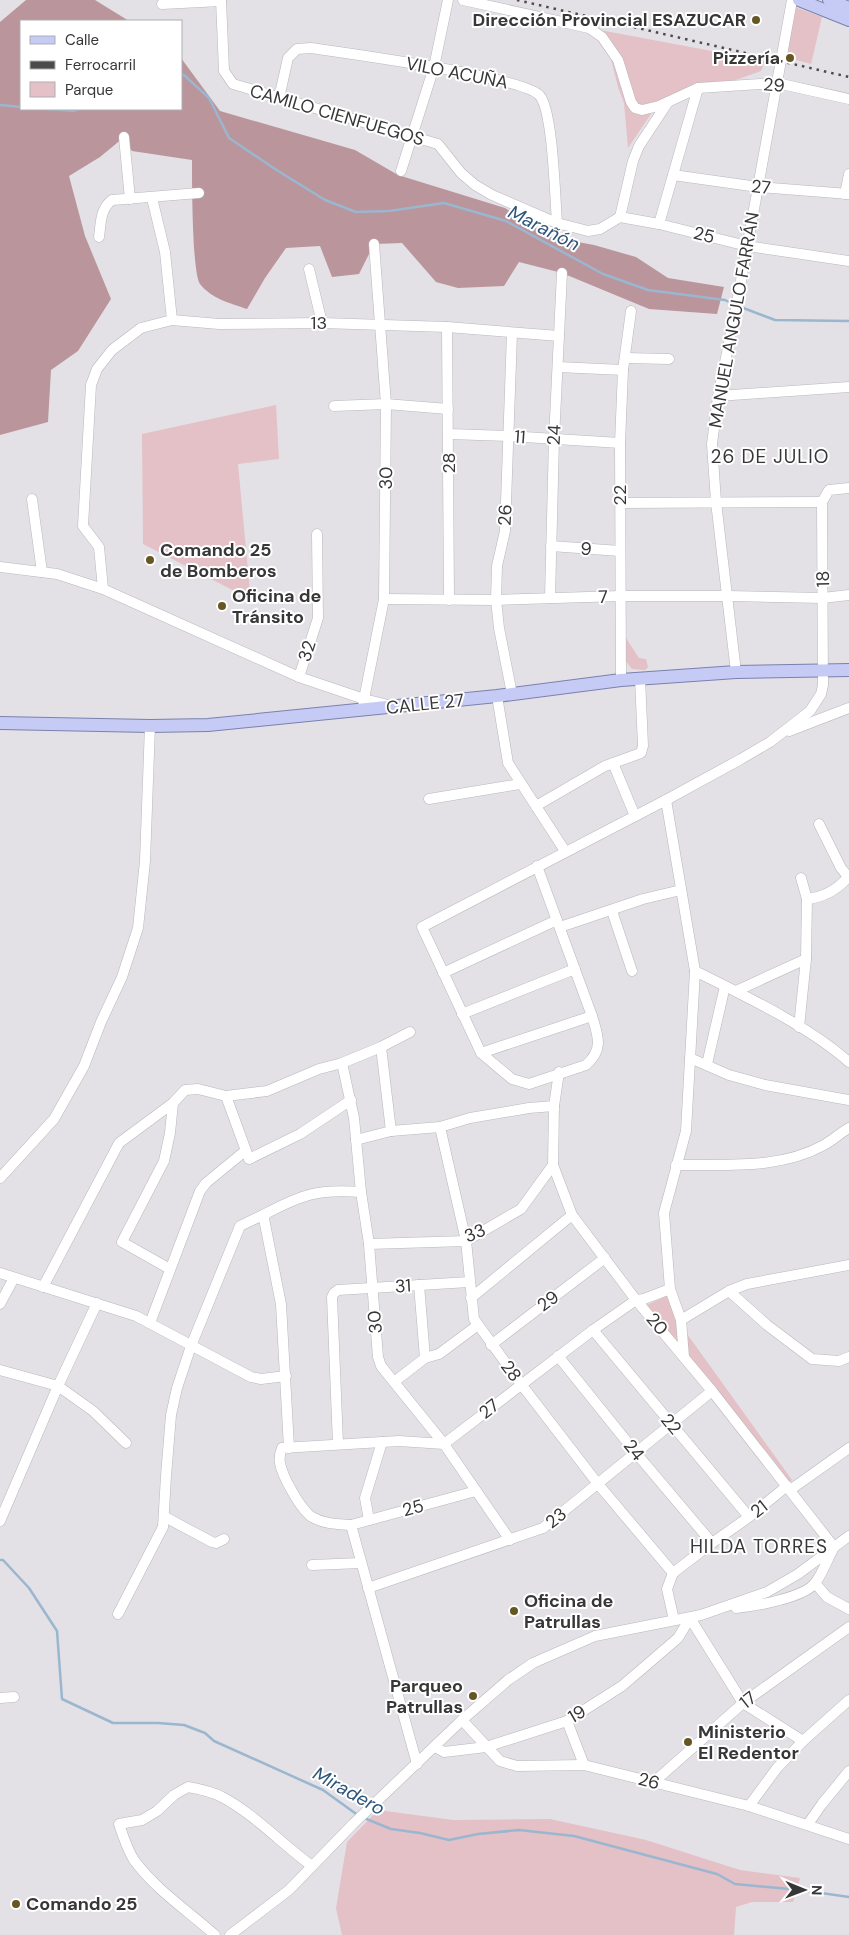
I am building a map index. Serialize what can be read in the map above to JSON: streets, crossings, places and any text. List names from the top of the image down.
{
  "streets": {
    "main road": ["CALLE 27"],
    "street": [
      "VILO ACUÑA",
      "29",
      "CAMILO CIENFUEGOS",
      "27",
      "25",
      "MANUEL ANGULO FARRÁN",
      "13",
      "24",
      "11",
      "28",
      "30",
      "22",
      "26",
      "9",
      "18",
      "7",
      "32",
      "33",
      "31",
      "20",
      "21",
      "23",
      "17",
      "19"
    ]
  },
  "crossings": [
    ["VILO ACUÑA", "CAMILO CIENFUEGOS"],
    ["29", "MANUEL ANGULO FARRÁN"],
    ["29", "28"],
    ["29", "20"],
    ["CAMILO CIENFUEGOS", "25"],
    ["27", "MANUEL ANGULO FARRÁN"],
    ["27", "24"],
    ["27", "28"],
    ["27", "30"],
    ["27", "22"],
    ["27", "20"],
    ["25", "MANUEL ANGULO FARRÁN"],
    ["25", "30"],
    ["MANUEL ANGULO FARRÁN", "7"],
    ["MANUEL ANGULO FARRÁN", "CALLE 27"],
    ["13", "24"],
    ["13", "28"],
    ["13", "30"],
    ["13", "26"],
    ["24", "11"],
    ["24", "9"],
    ["24", "7"],
    ["24", "21"],
    ["24", "23"],
    ["11", "28"],
    ["11", "22"],
    ["11", "26"],
    ["28", "7"],
    ["28", "33"],
    ["28", "31"],
    ["28", "21"],
    ["28", "23"],
    ["30", "7"],
    ["30", "CALLE 27"],
    ["30", "33"],
    ["30", "31"],
    ["30", "23"],
    ["22", "9"],
    ["22", "7"],
    ["22", "CALLE 27"],
    ["22", "21"],
    ["22", "23"],
    ["26", "7"],
    ["26", "CALLE 27"],
    ["26", "17"],
    ["26", "19"],
    ["18", "7"],
    ["18", "CALLE 27"],
    ["33", "20"],
    ["20", "21"],
    ["20", "23"]
  ],
  "districts": ["26 DE JULIO", "HILDA TORRES"],
  "water": ["Marañón", "Miradero"],
  "places": [
    "Dirección Provincial ESAZUCAR",
    "Pizzería",
    "Comando 25 de Bomberos",
    "Oficina de Tránsito",
    "Oficina de Patrullas",
    "Parqueo Patrullas",
    "Ministerio El Redentor",
    "Comando 25"
  ],
  "legend": ["Calle", "Ferrocarril", "Parque"],
  "north": "right"
}
